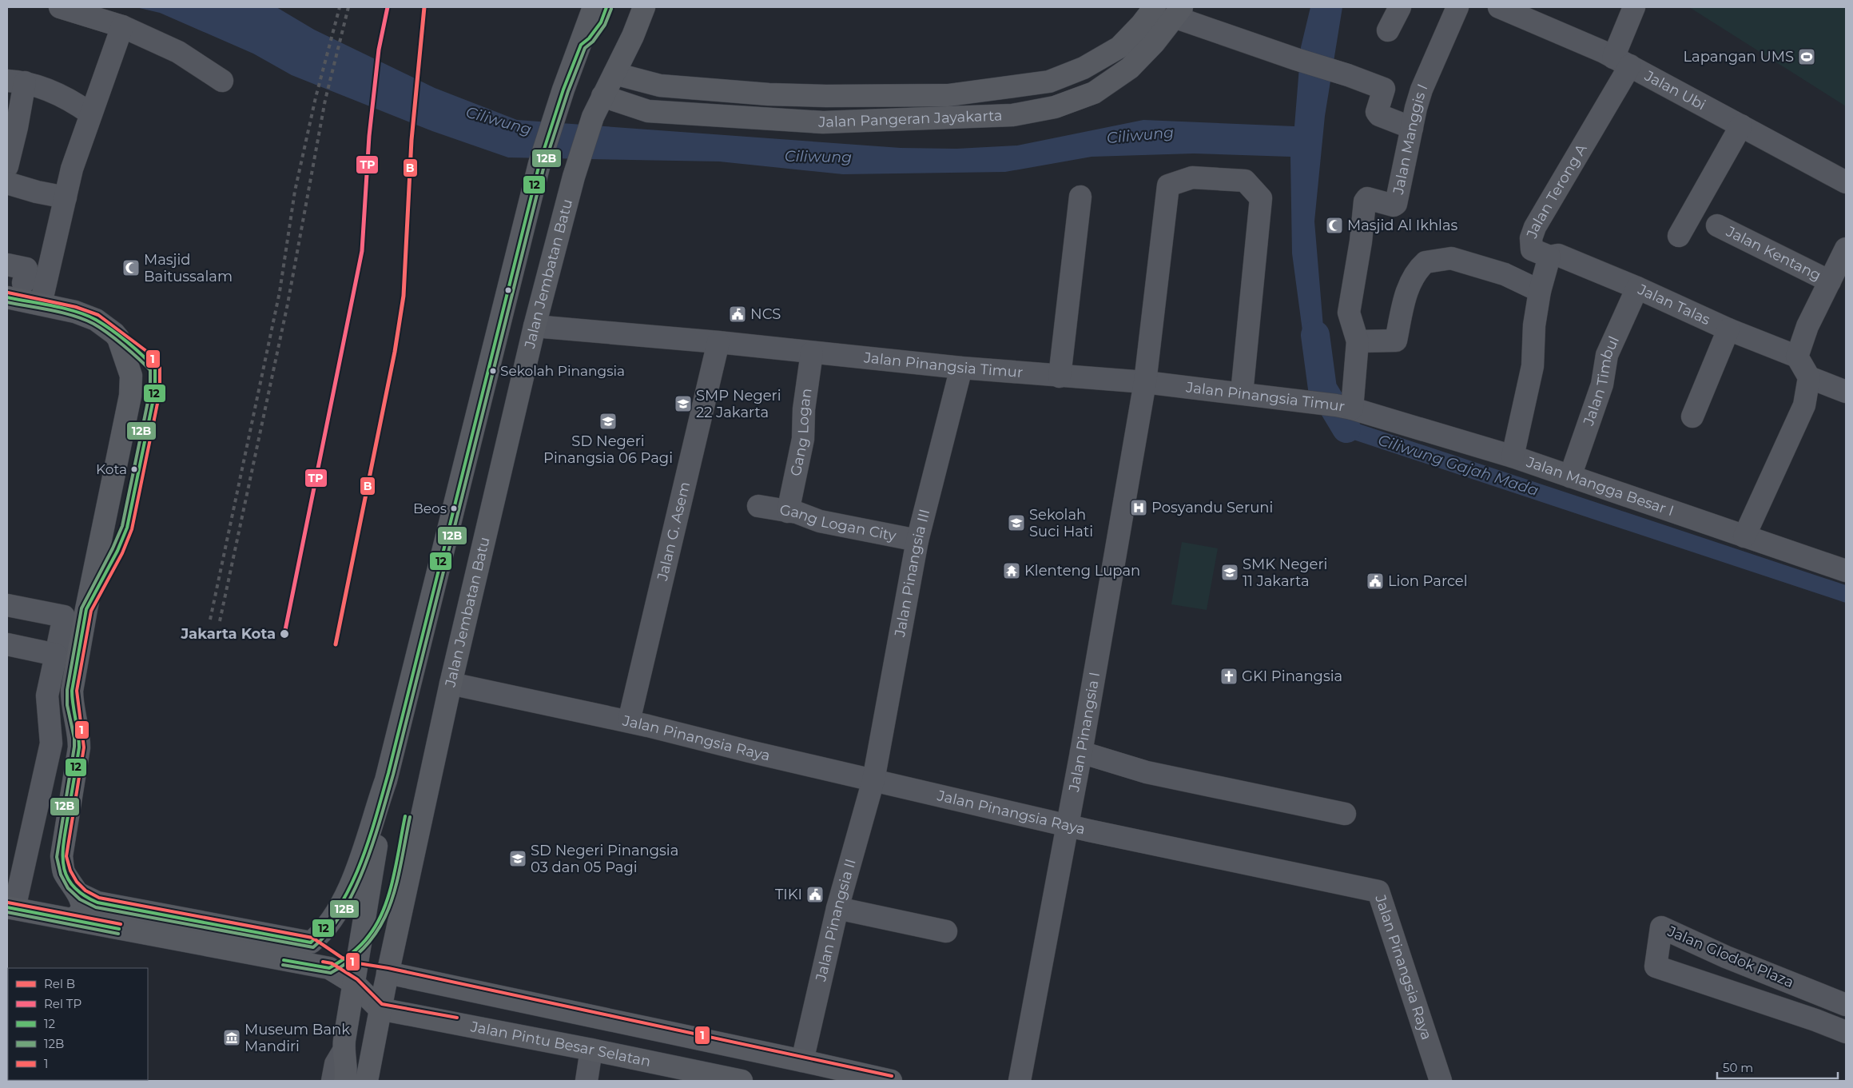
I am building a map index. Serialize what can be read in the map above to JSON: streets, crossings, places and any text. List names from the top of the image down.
{
  "streets": {
    "main road": ["Jalan Pangeran Jayakarta", "Jalan Jembatan Batu", "Jalan Pintu Besar Selatan"],
    "street": [
      "Jalan Ubi",
      "Jalan Manggis I",
      "Jalan Terong A",
      "Jalan Kentang",
      "Jalan Talas",
      "Jalan Pinangsia Timur",
      "Jalan Timbul",
      "Gang Logan",
      "Jalan Mangga Besar I",
      "Gang Logan City",
      "Jalan G. Asem",
      "Jalan Pinangsia III",
      "Jalan Pinangsia I",
      "Jalan Pinangsia Raya",
      "Jalan Pinangsia II",
      "Jalan Glodok Plaza"
    ]
  },
  "crossings": [
    ["Jalan Ubi", "Jalan Terong A"],
    ["Jalan Pangeran Jayakarta", "Jalan Jembatan Batu"],
    ["Jalan Manggis I", "Jalan Pinangsia Timur"],
    ["Jalan Manggis I", "Jalan Mangga Besar I"],
    ["Jalan Terong A", "Jalan Talas"],
    ["Jalan Terong A", "Jalan Mangga Besar I"],
    ["Jalan Jembatan Batu", "Jalan Pinangsia Timur"],
    ["Jalan Jembatan Batu", "Jalan Pinangsia Raya"],
    ["Jalan Jembatan Batu", "Jalan Pintu Besar Selatan"],
    ["Jalan Talas", "Jalan Timbul"],
    ["Jalan Pinangsia Timur", "Gang Logan"],
    ["Jalan Pinangsia Timur", "Jalan Mangga Besar I"],
    ["Jalan Pinangsia Timur", "Jalan G. Asem"],
    ["Jalan Pinangsia Timur", "Jalan Pinangsia III"],
    ["Jalan Pinangsia Timur", "Jalan Pinangsia I"],
    ["Jalan Timbul", "Jalan Mangga Besar I"],
    ["Gang Logan", "Gang Logan City"],
    ["Gang Logan City", "Jalan Pinangsia III"],
    ["Jalan G. Asem", "Jalan Pinangsia Raya"],
    ["Jalan Pinangsia III", "Jalan Pinangsia Raya"],
    ["Jalan Pinangsia III", "Jalan Pinangsia II"],
    ["Jalan Pinangsia I", "Jalan Pinangsia Raya"],
    ["Jalan Pinangsia Raya", "Jalan Pinangsia II"]
  ],
  "water": ["Ciliwung", "Ciliwung Gajah Mada"],
  "places": {
    "sports": ["Lapangan UMS"],
    "mosque": ["Masjid Al Ikhlas", "Masjid Baitussalam"],
    "public building": ["NCS", "Lion Parcel", "TIKI"],
    "other": [
      "Sekolah Pinangsia",
      "Kota",
      "Beos",
      "Jakarta Kota"
    ],
    "school or university": [
      "SMP Negeri 22 Jakarta",
      "SD Negeri Pinangsia 06 Pagi",
      "Sekolah Suci Hati",
      "SMK Negeri 11 Jakarta",
      "SD Negeri Pinangsia 03 dan 05 Pagi"
    ],
    "hospital": ["Posyandu Seruni"],
    "temple": ["Klenteng Lupan"],
    "church": ["GKI Pinangsia"],
    "museum": ["Museum Bank Mandiri"]
  },
  "lines": [
    "rail line B",
    "rail line TP",
    "transit line 12",
    "transit line 12B",
    "transit line 1"
  ],
  "legend": [
    "Rel B",
    "Rel TP",
    "12",
    "12B",
    "1"
  ],
  "scale_bar": "50 m"
}
